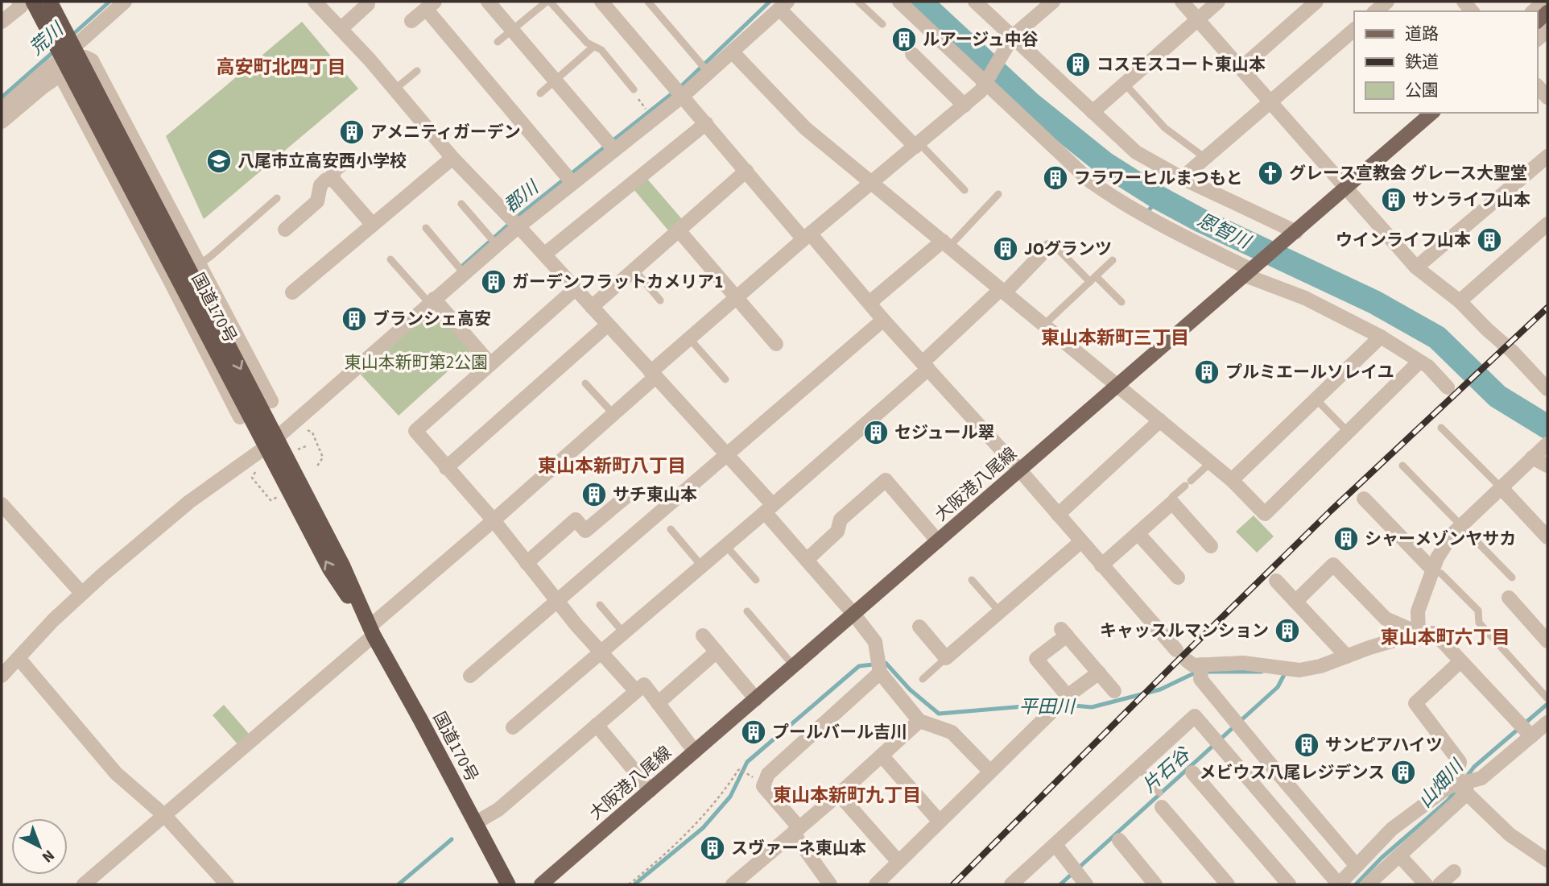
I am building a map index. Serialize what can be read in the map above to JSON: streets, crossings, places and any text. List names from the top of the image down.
{
  "streets": {
    "highway": ["国道170号"],
    "main road": ["大阪港八尾線"]
  },
  "districts": [
    "高安町北四丁目",
    "東山本新町三丁目",
    "東山本新町八丁目",
    "東山本町六丁目",
    "東山本新町九丁目"
  ],
  "water": [
    "荒川",
    "郡川",
    "恩智川",
    "平田川",
    "片石谷",
    "山畑川"
  ],
  "parks": ["東山本新町第2公園"],
  "places": {
    "building": [
      "ルアージュ中谷",
      "コスモスコート東山本",
      "アメニティガーデン",
      "フラワーヒルまつもと",
      "サンライフ山本",
      "ウインライフ山本",
      "JOグランツ",
      "ガーデンフラットカメリア1",
      "ブランシェ高安",
      "プルミエールソレイユ",
      "セジュール翠",
      "サチ東山本",
      "シャーメゾンヤサカ",
      "キャッスルマンション",
      "プールバール吉川",
      "サンピアハイツ",
      "メビウス八尾レジデンス",
      "スヴァーネ東山本"
    ],
    "school or university": ["八尾市立高安西小学校"],
    "church": ["グレース宣教会 グレース大聖堂"]
  },
  "legend": ["道路", "鉄道", "公園"],
  "north": "bottom right"
}
